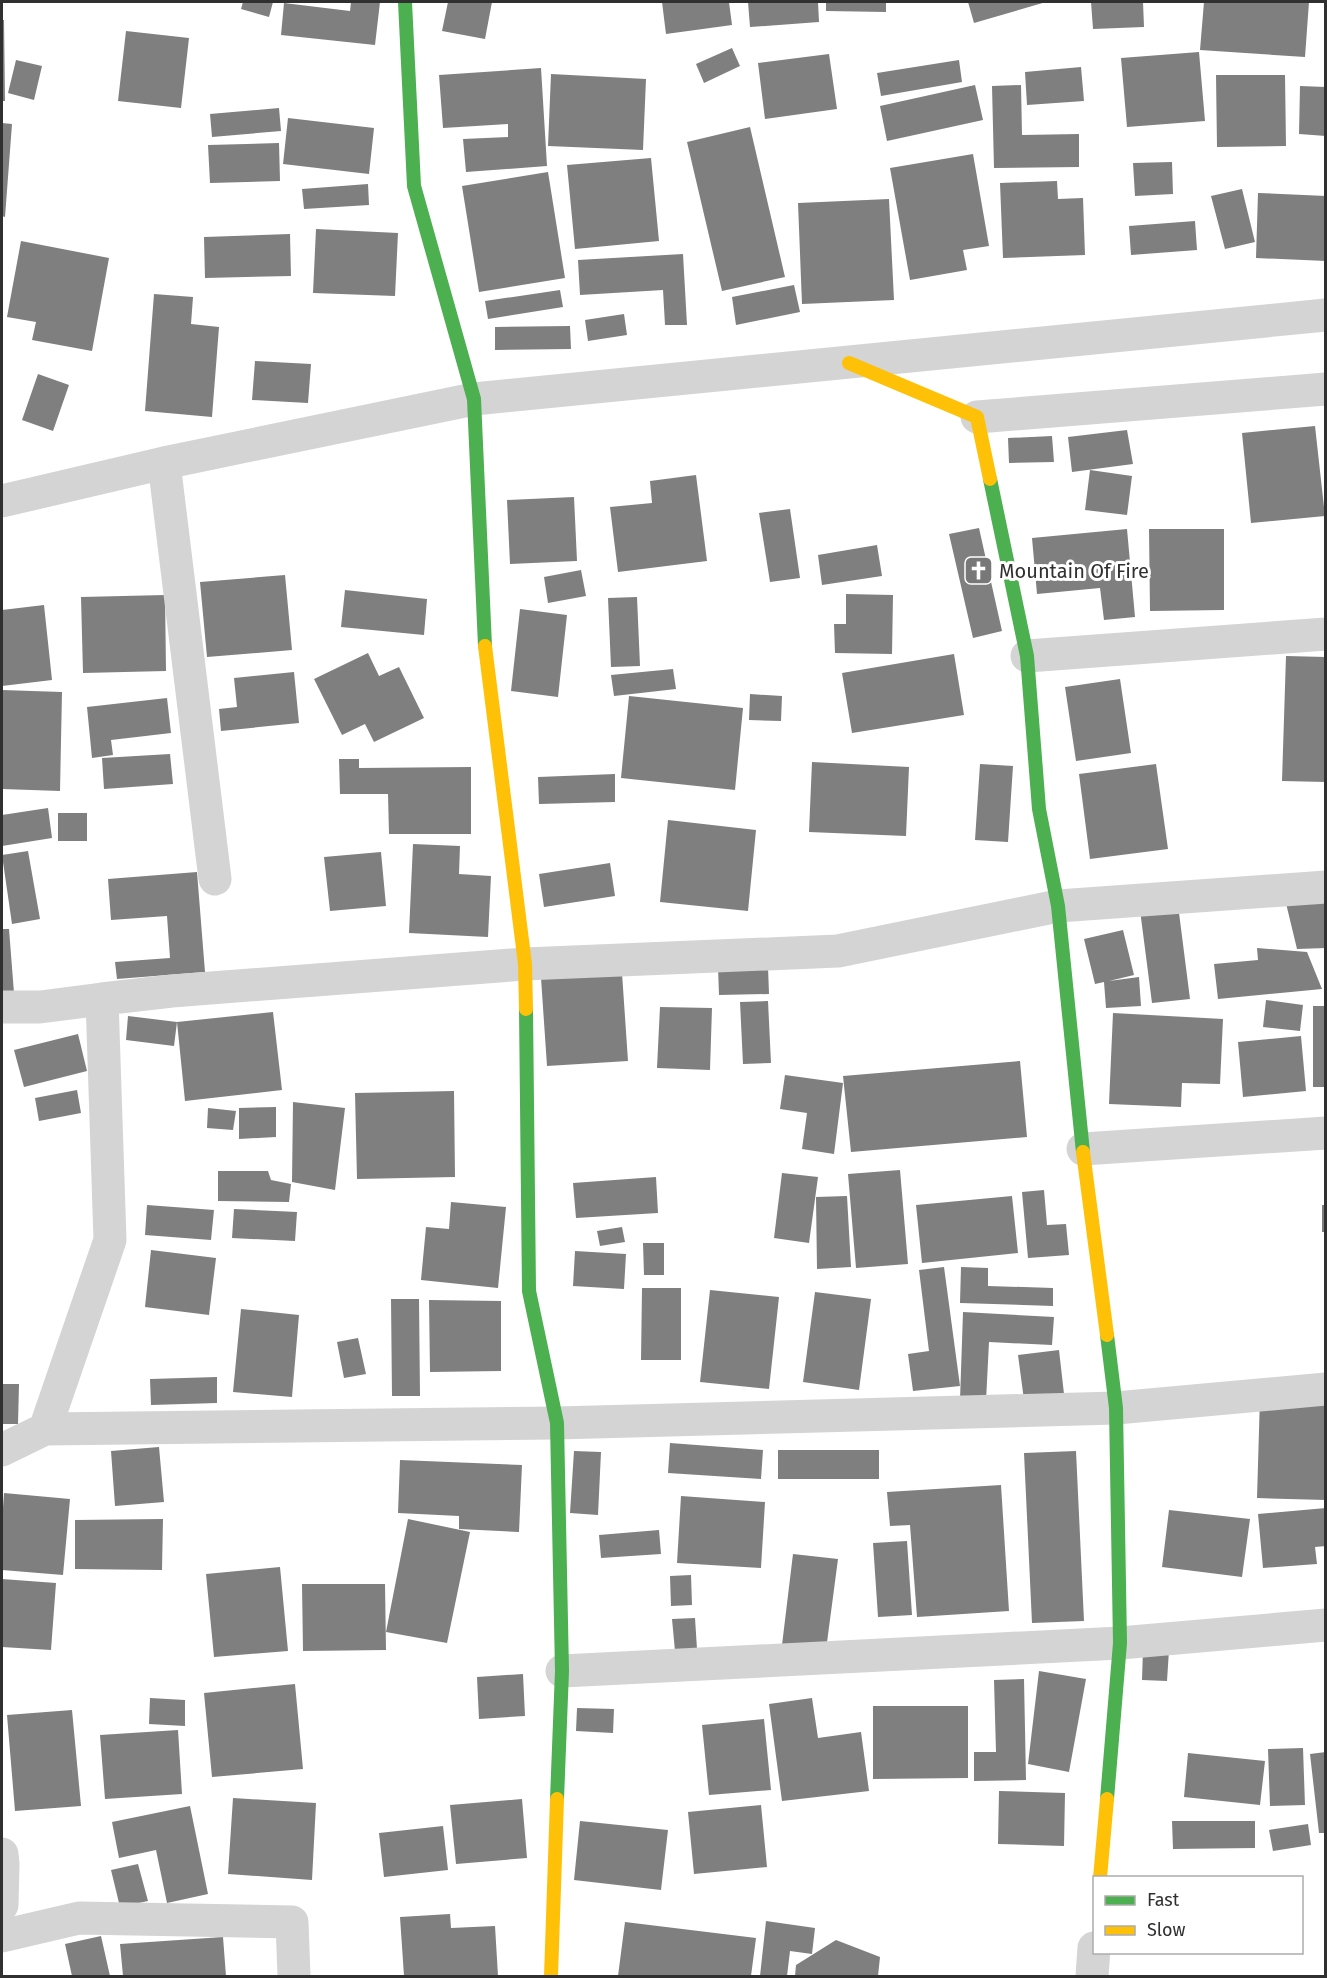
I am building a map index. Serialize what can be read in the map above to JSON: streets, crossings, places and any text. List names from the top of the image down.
{
  "places": {
    "church": ["Mountain Of Fire"]
  },
  "legend": ["Fast", "Slow"]
}
